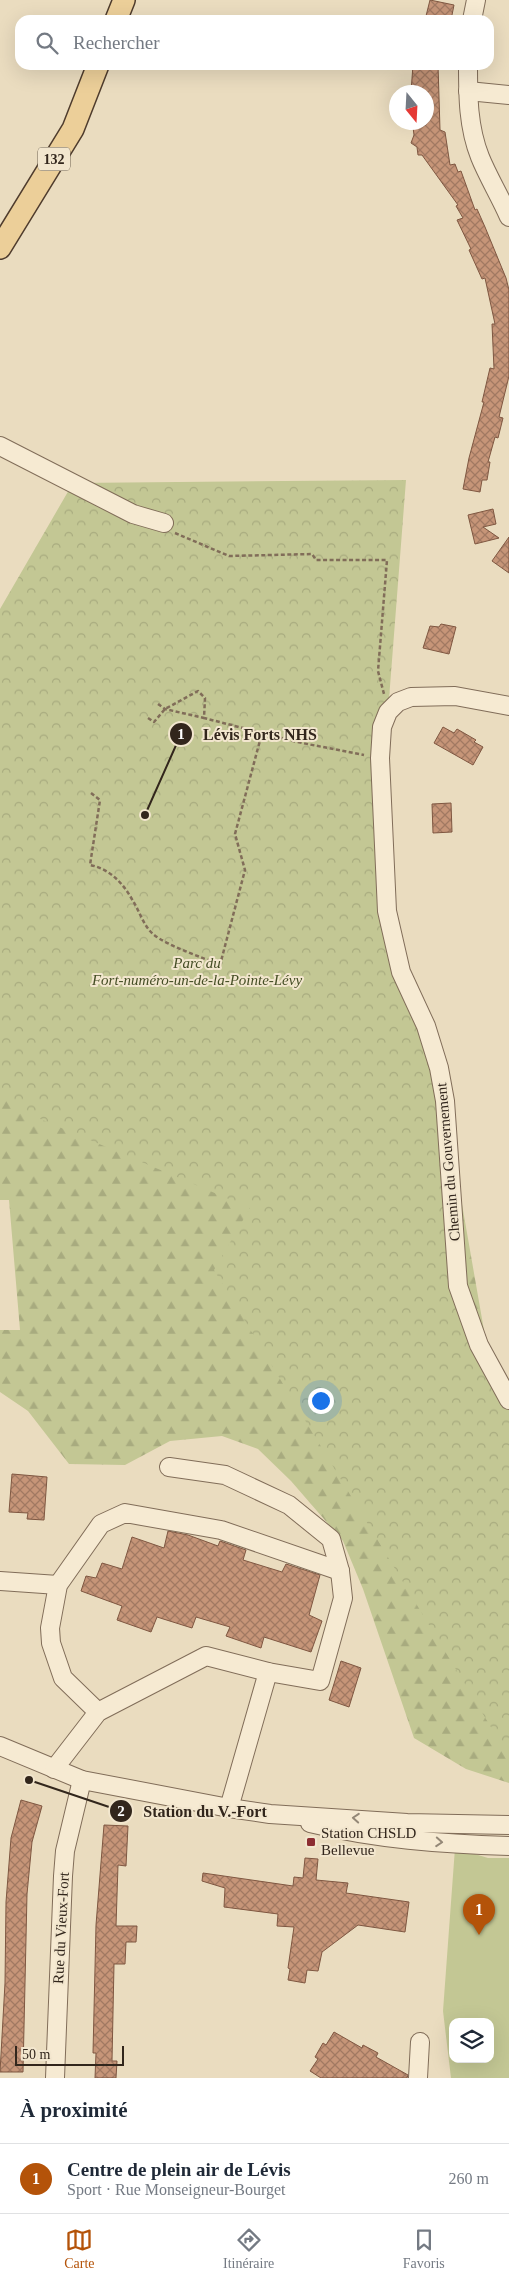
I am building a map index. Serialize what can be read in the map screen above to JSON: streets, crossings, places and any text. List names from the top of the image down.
{
  "streets": {
    "main road": ["132"],
    "street": ["Chemin du Gouvernement", "Rue du Vieux-Fort"]
  },
  "parks": ["Parc du Fort-numéro-un-de-la-Pointe-Lévy"],
  "places": {
    "other": ["Lévis Forts NHS", "Station du V.-Fort"],
    "transit": ["Station CHSLD Bellevue"]
  },
  "scale_bar": "50 m",
  "north": "bottom",
  "page": {
    "search": "Rechercher",
    "pins": "1",
    "scale": "50 m",
    "heading": "À proximité",
    "list": [
      {
        "mark": "1",
        "name": "Centre de plein air de Lévis",
        "note": "Sport · Rue Monseigneur-Bourget",
        "value": "260 m"
      }
    ],
    "nav": ["Carte", "Itinéraire", "Favoris"]
  }
}
